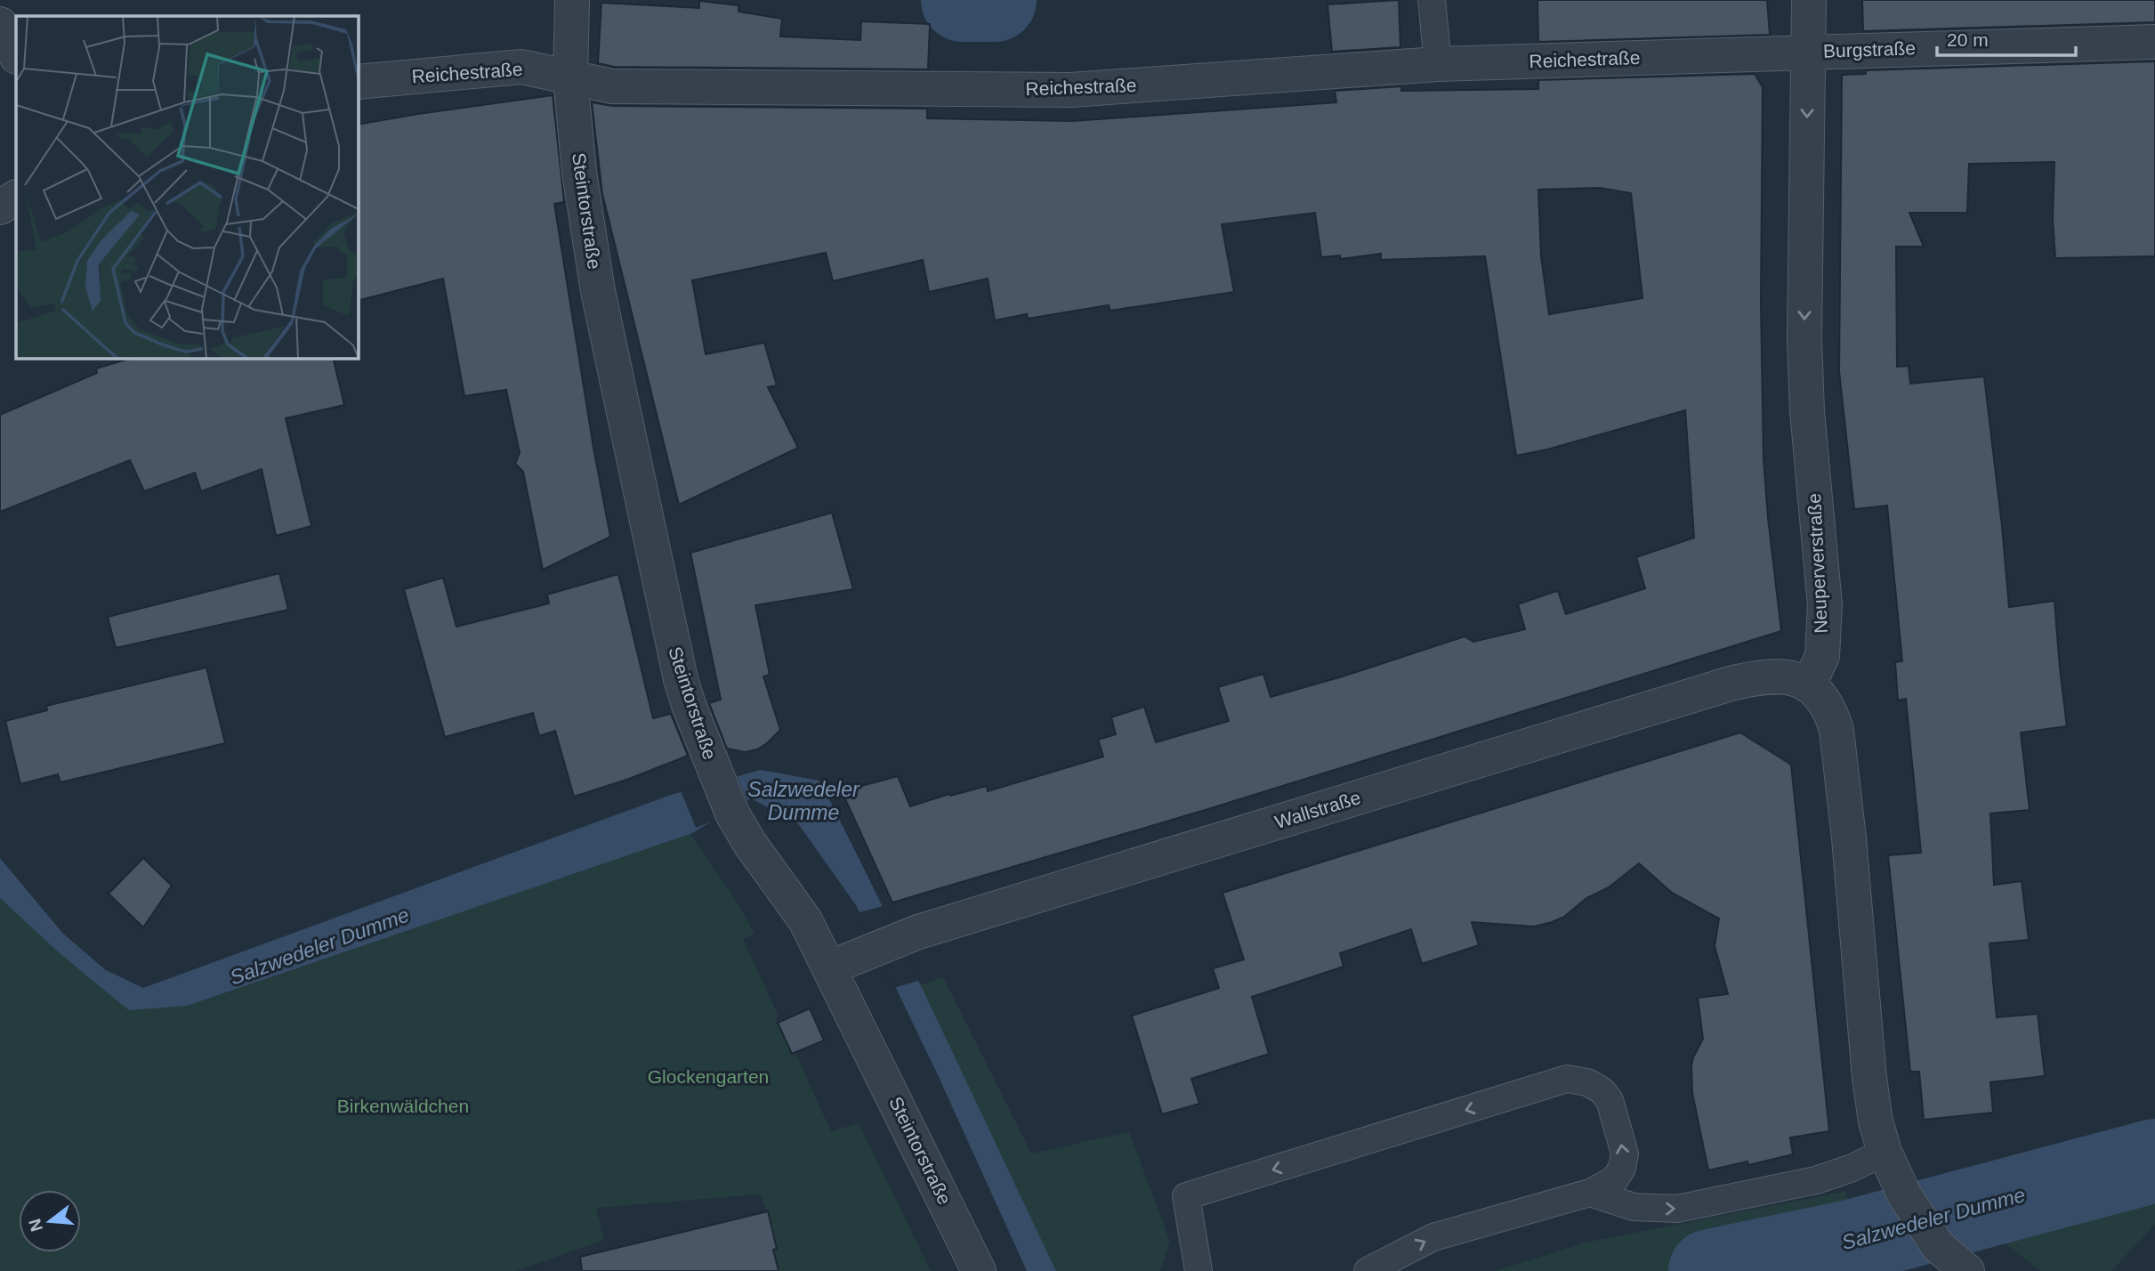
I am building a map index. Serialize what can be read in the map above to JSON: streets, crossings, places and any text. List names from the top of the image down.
{
  "streets": {
    "street": [
      "Burgstraße",
      "Reichestraße",
      "Steintorstraße",
      "Neuperverstraße",
      "Wallstraße"
    ]
  },
  "crossings": [
    ["Burgstraße", "Reichestraße"],
    ["Burgstraße", "Neuperverstraße"],
    ["Reichestraße", "Steintorstraße"],
    ["Reichestraße", "Neuperverstraße"],
    ["Steintorstraße", "Wallstraße"],
    ["Neuperverstraße", "Wallstraße"]
  ],
  "one_way": ["Neuperverstraße"],
  "water": ["Salzwedeler Dumme"],
  "parks": ["Glockengarten", "Birkenwäldchen"],
  "scale_bar": "20 m",
  "north": "left"
}
